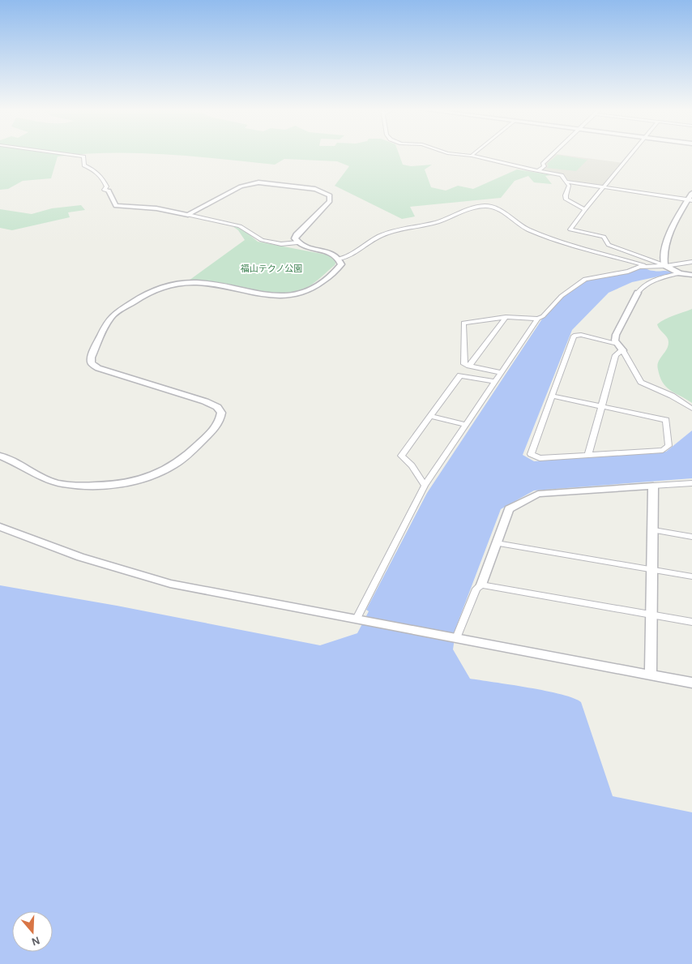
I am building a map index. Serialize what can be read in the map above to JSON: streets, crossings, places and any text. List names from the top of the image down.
{
  "parks": ["福山テクノ公園"],
  "north": "bottom"
}
